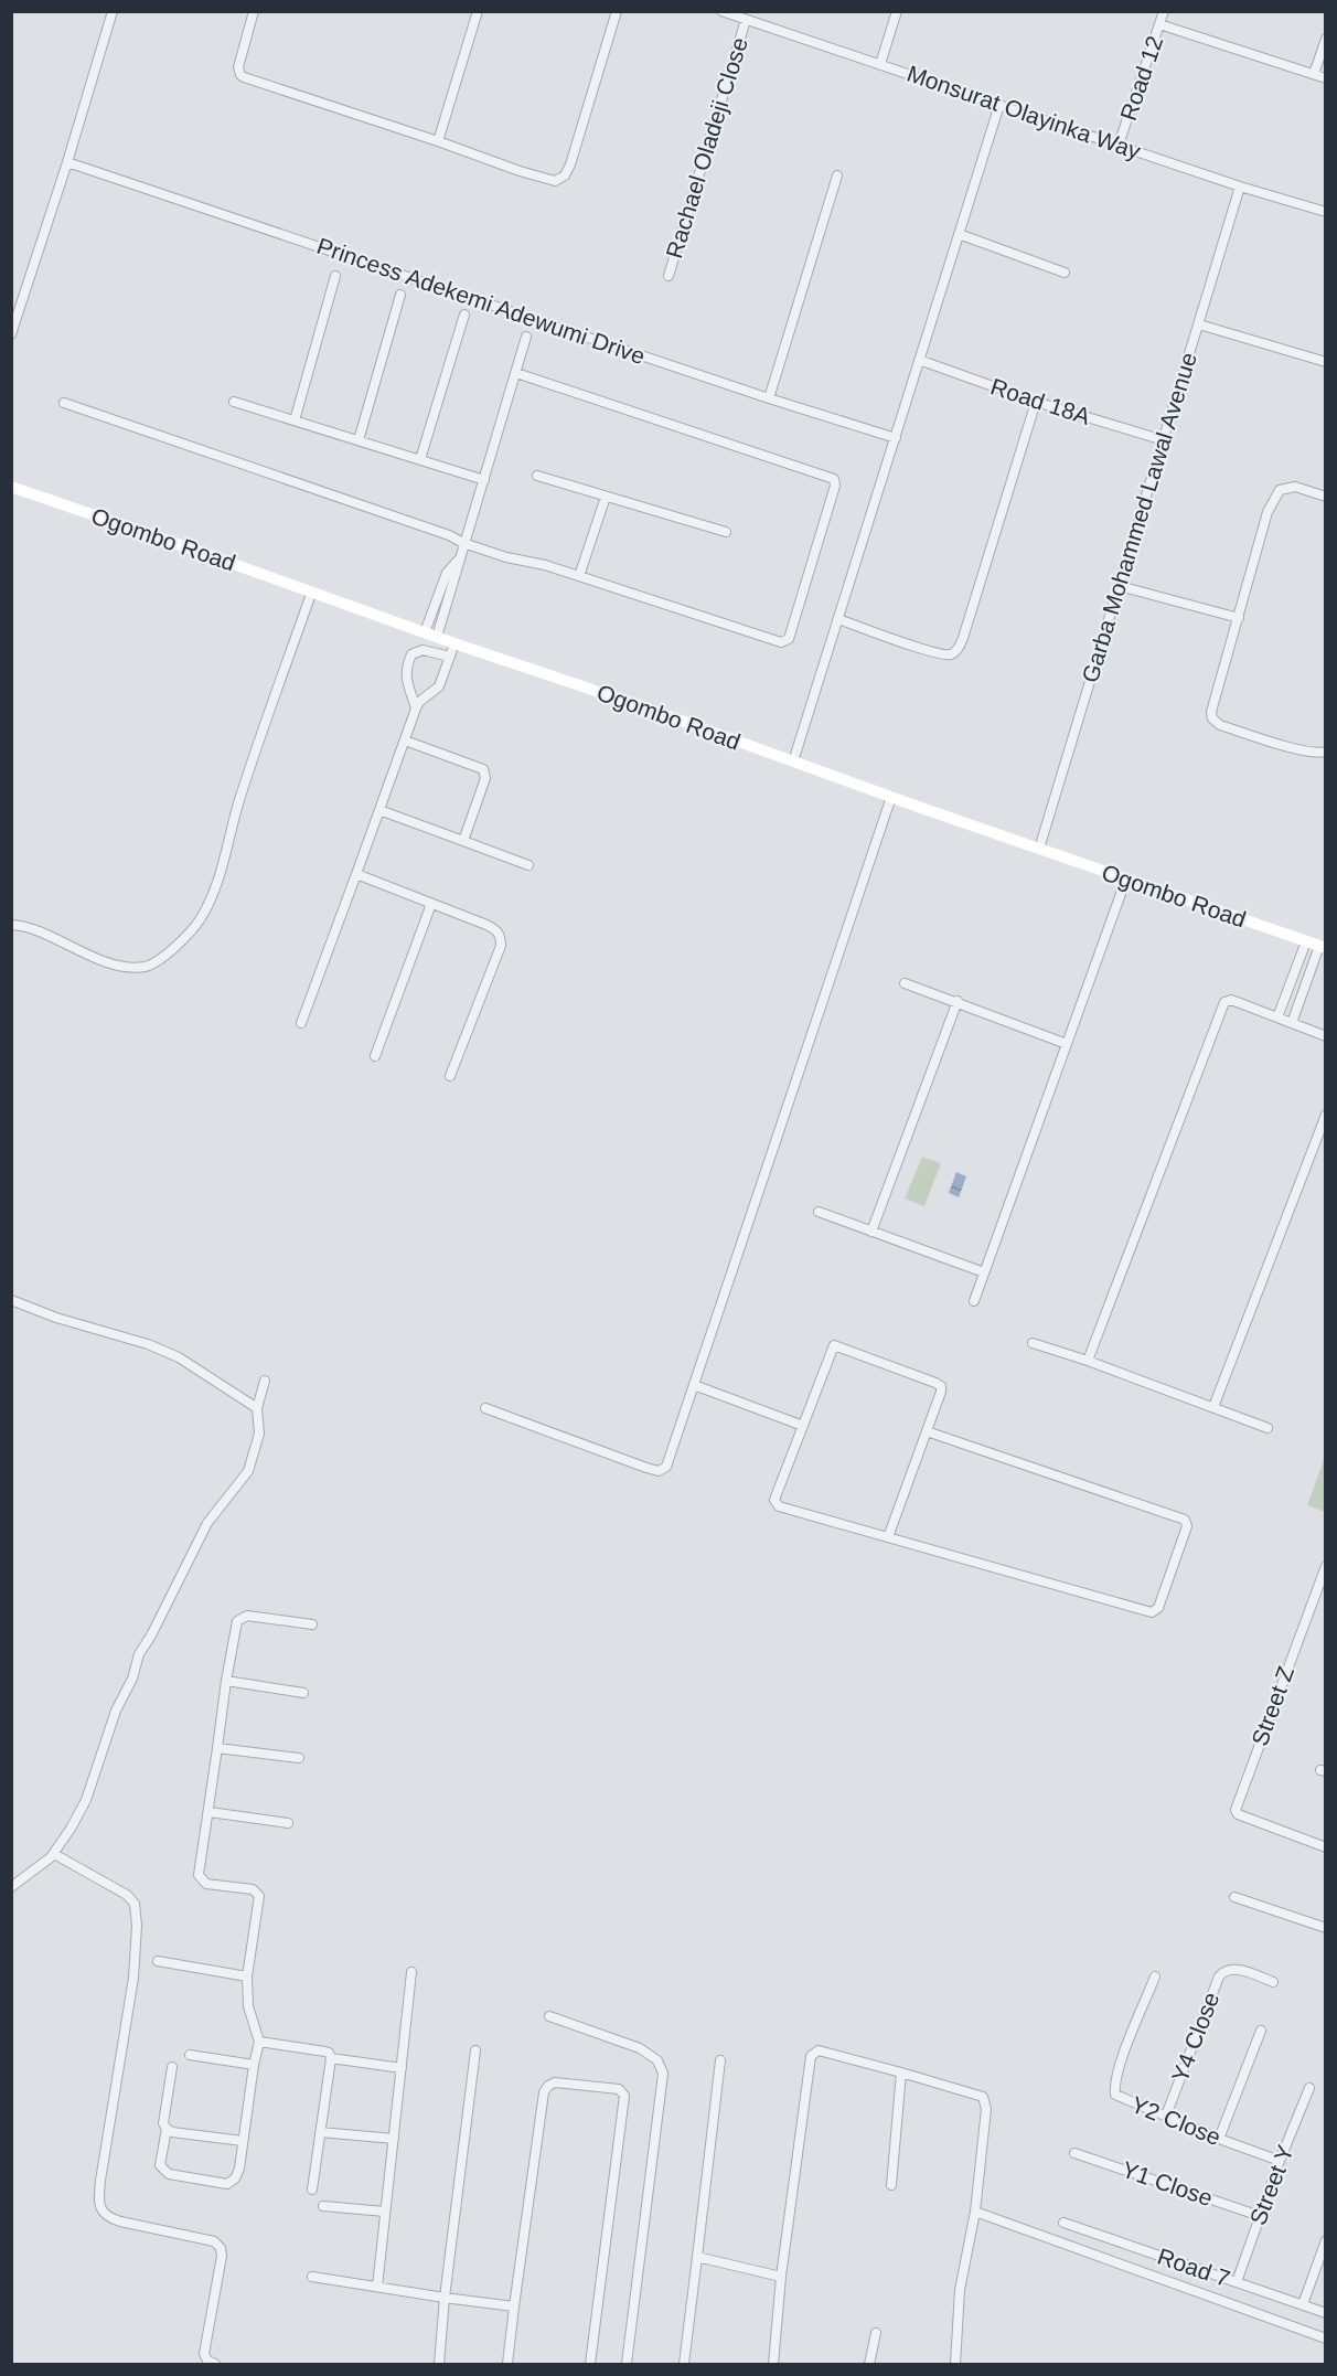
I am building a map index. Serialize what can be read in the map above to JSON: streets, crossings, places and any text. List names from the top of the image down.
{
  "streets": {
    "main road": ["Ogombo Road"],
    "street": [
      "Road 12",
      "Monsurat Olayinka Way",
      "Rachael Oladeji Close",
      "Princess Adekemi Adewumi Drive",
      "Road 18A",
      "Garba Mohammed Lawal Avenue",
      "Street Z",
      "Y4 Close",
      "Y2 Close",
      "Y1 Close",
      "Street Y",
      "Road 7"
    ]
  },
  "crossings": [
    ["Road 12", "Monsurat Olayinka Way"],
    ["Monsurat Olayinka Way", "Rachael Oladeji Close"],
    ["Monsurat Olayinka Way", "Garba Mohammed Lawal Avenue"],
    ["Road 18A", "Garba Mohammed Lawal Avenue"],
    ["Garba Mohammed Lawal Avenue", "Ogombo Road"],
    ["Y4 Close", "Y2 Close"],
    ["Y2 Close", "Street Y"],
    ["Y1 Close", "Street Y"],
    ["Street Y", "Road 7"]
  ]
}
